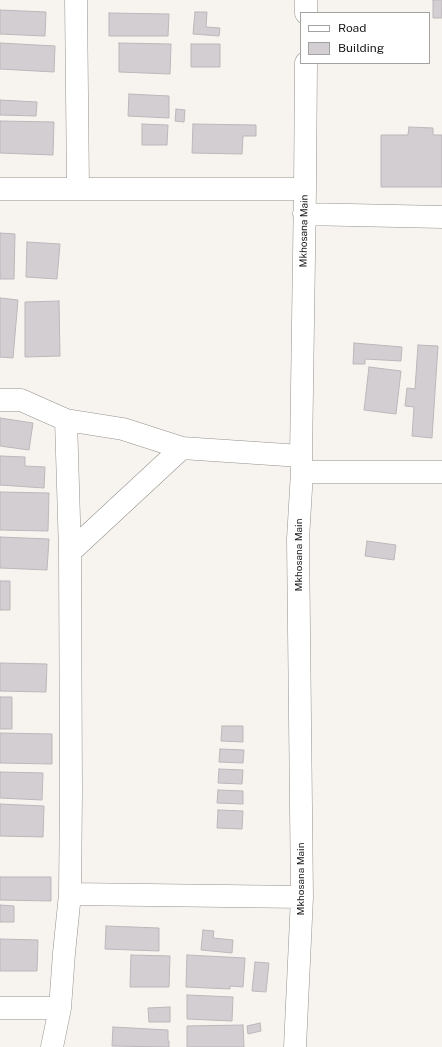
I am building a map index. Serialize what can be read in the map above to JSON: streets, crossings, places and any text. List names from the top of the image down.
{
  "streets": {
    "street": ["Mkhosana Main"]
  },
  "legend": ["Road", "Building"]
}
